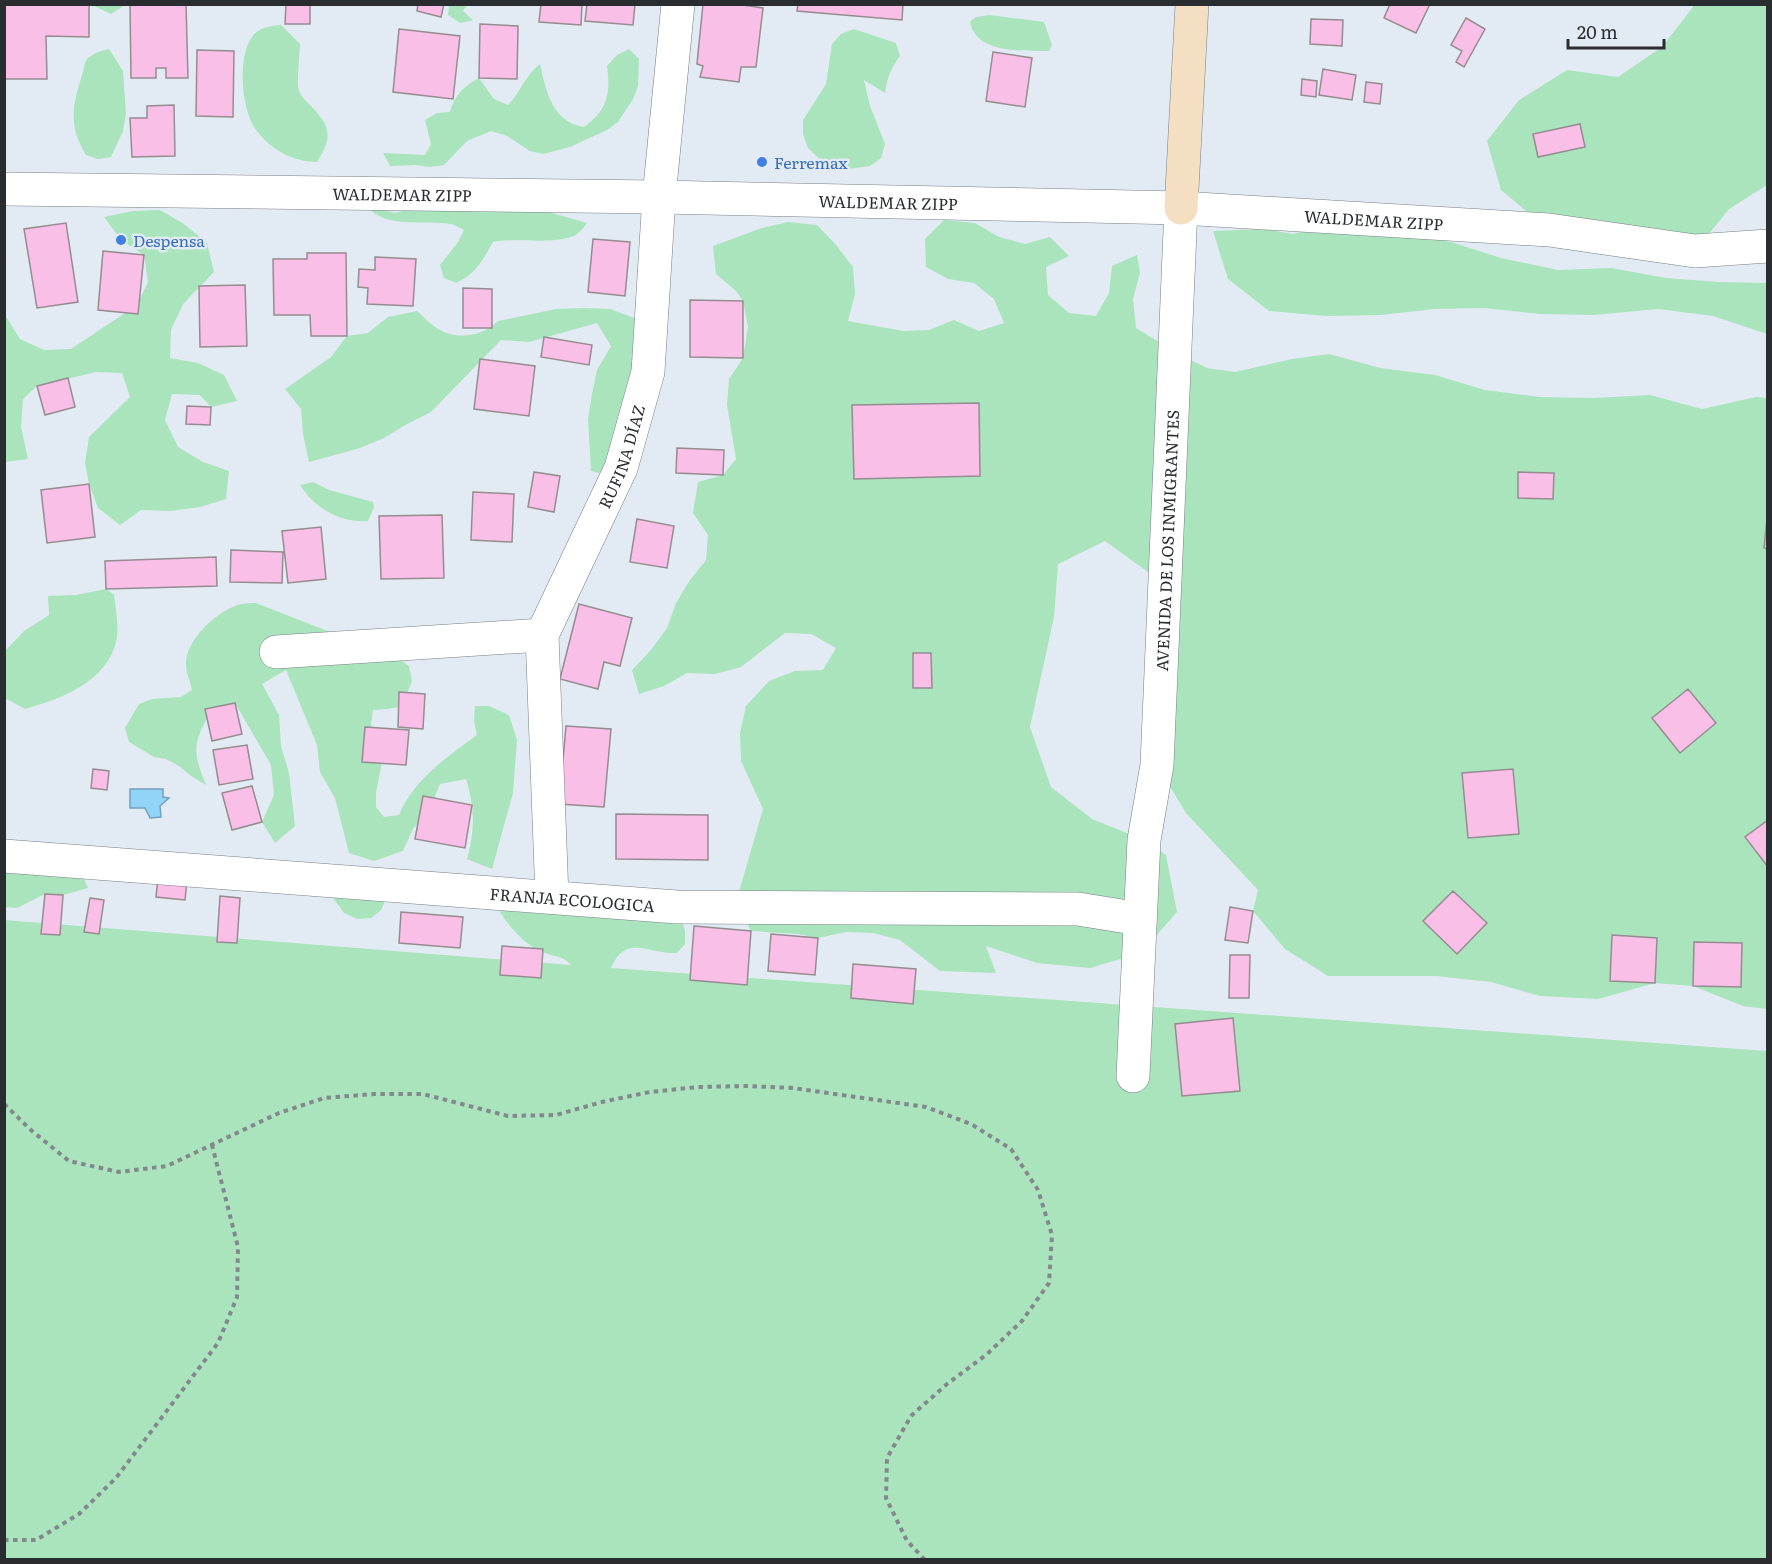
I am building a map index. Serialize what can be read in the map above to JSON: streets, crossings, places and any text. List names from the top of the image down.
{
  "streets": {
    "main road": ["AVENIDA DE LOS INMIGRANTES"],
    "street": ["WALDEMAR ZIPP", "RUFINA DÍAZ", "FRANJA ECOLOGICA"]
  },
  "crossings": [
    ["WALDEMAR ZIPP", "RUFINA DÍAZ"],
    ["WALDEMAR ZIPP", "AVENIDA DE LOS INMIGRANTES"],
    ["RUFINA DÍAZ", "FRANJA ECOLOGICA"],
    ["AVENIDA DE LOS INMIGRANTES", "FRANJA ECOLOGICA"]
  ],
  "places": ["Ferremax", "Despensa"],
  "scale_bar": "20 m"
}
